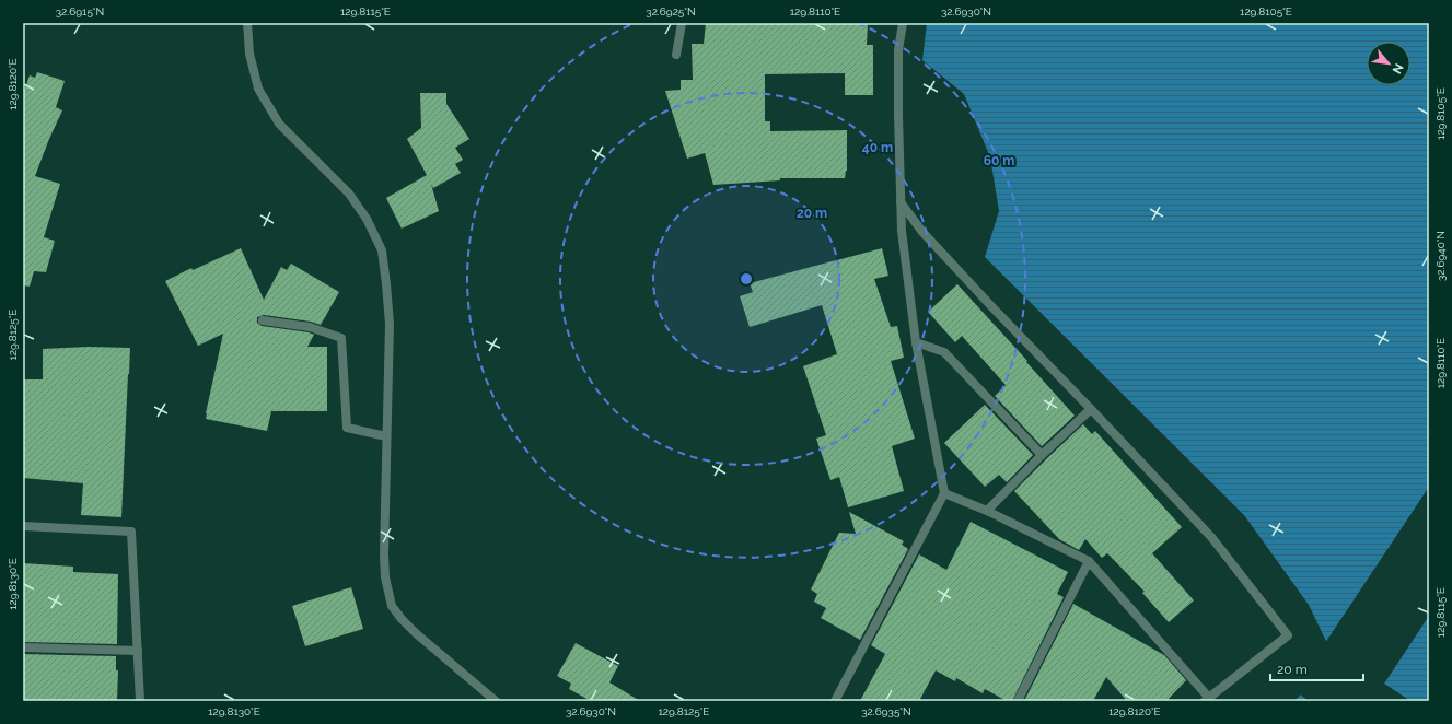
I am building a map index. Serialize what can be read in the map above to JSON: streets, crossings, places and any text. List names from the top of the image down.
{
  "scale_bar": "20 m",
  "north": "bottom right",
  "coordinates": [
    "32.6915°N",
    "129.8115°E",
    "32.6925°N",
    "129.8110°E",
    "32.6930°N",
    "129.8105°E",
    "129.8120°E",
    "32.6940°N",
    "129.8125°E",
    "129.8130°E",
    "32.6935°N"
  ],
  "rings": ["40 m", "60 m", "20 m"]
}
